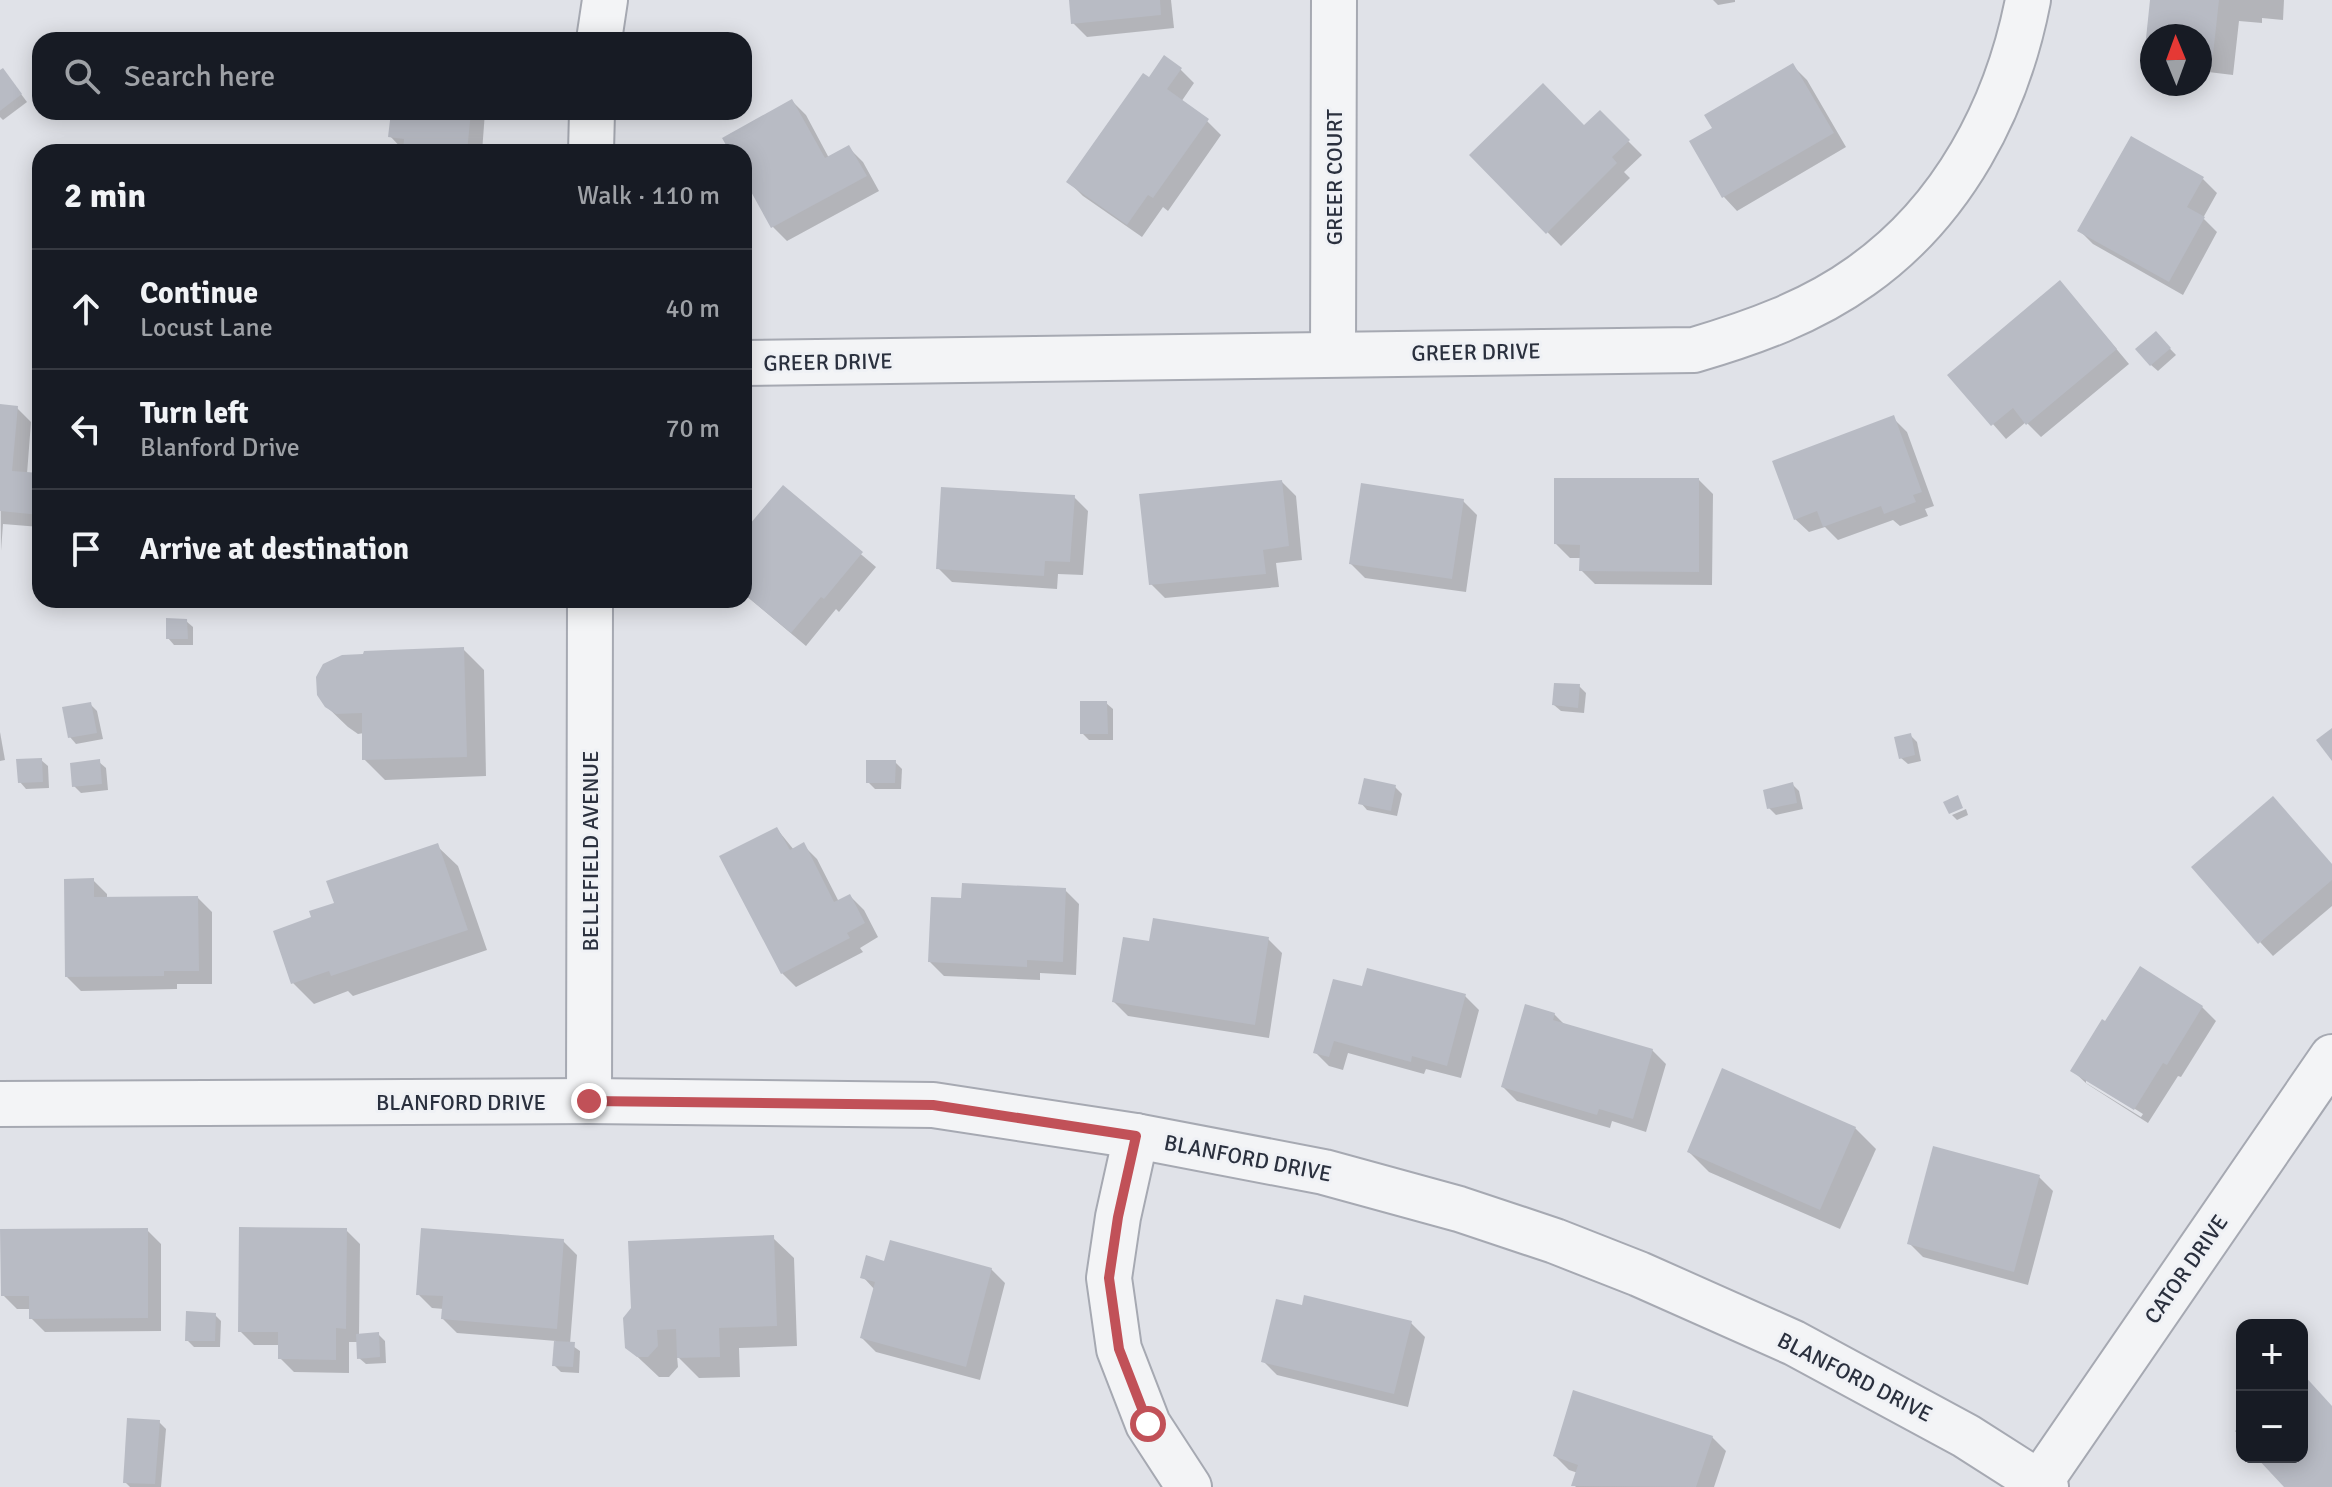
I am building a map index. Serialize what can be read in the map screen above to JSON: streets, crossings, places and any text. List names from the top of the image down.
{
  "streets": {
    "street": [
      "GREER COURT",
      "GREER DRIVE",
      "BELLEFIELD AVENUE",
      "BLANFORD DRIVE",
      "CATOR DRIVE"
    ]
  },
  "crossings": [
    ["GREER COURT", "GREER DRIVE"],
    ["BELLEFIELD AVENUE", "BLANFORD DRIVE"],
    ["BLANFORD DRIVE", "CATOR DRIVE"]
  ],
  "north": "top",
  "page": {
    "search": "Search here",
    "heading": ["2 min", "Walk · 110 m"],
    "list": [
      ["Continue", "Locust Lane", "40 m"],
      ["Turn left", "Blanford Drive", "70 m"],
      "Arrive at destination"
    ],
    "map_buttons": ["+", "−"]
  }
}
